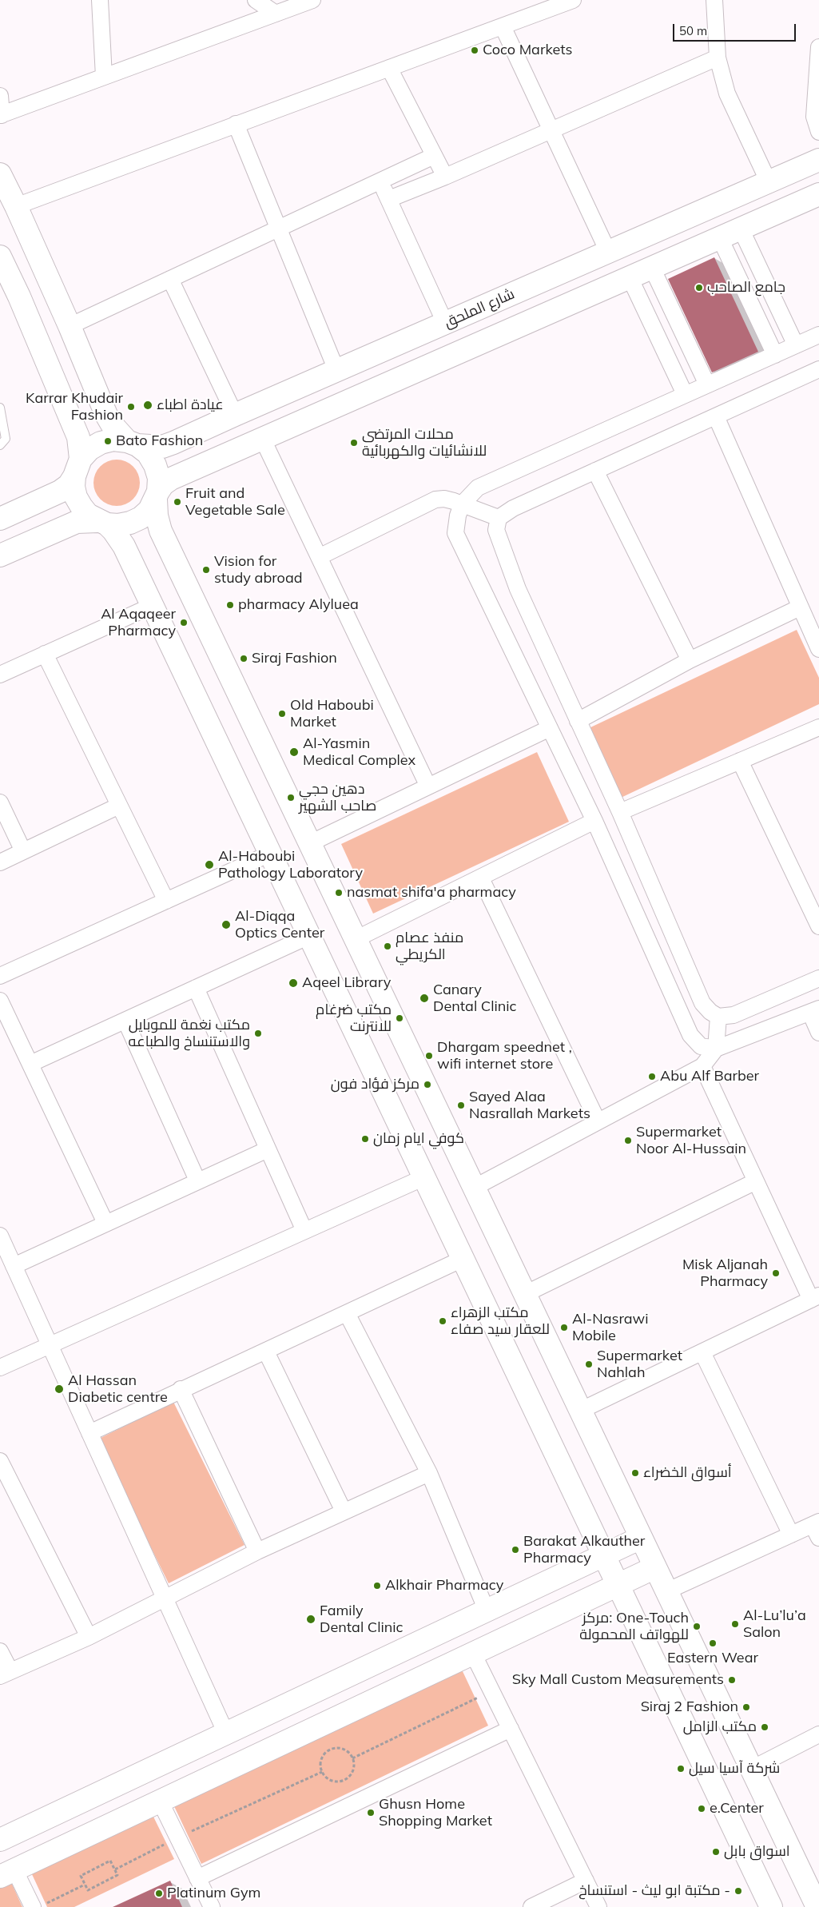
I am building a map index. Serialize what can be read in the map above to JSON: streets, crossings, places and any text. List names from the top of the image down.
{
  "streets": {
    "street": ["شارع الملحق"]
  },
  "places": [
    "Coco Markets",
    "جامع الصاحب",
    "عيادة اطباء",
    "Karrar Khudair Fashion",
    "Bato Fashion",
    "محلات المرتضى للانشائيات والكهربائية",
    "Fruit and Vegetable Sale",
    "Vision for study abroad",
    "pharmacy Alyluea",
    "Al Aqaqeer Pharmacy",
    "Siraj Fashion",
    "Old Haboubi Market",
    "Al-Yasmin Medical Complex",
    "دهين حجي صاحب الشهير",
    "Al-Haboubi Pathology Laboratory",
    "nasmat shifa'a pharmacy",
    "Al-Diqqa Optics Center",
    "منفذ عصام الكريطي",
    "Aqeel Library",
    "Canary Dental Clinic",
    "مكتب ضرغام للانترنت",
    "مكتب نغمة للموبايل والاستنساخ والطباعه",
    "Dhargam speednet , wifi internet store",
    "Abu Alf Barber",
    "مركز فؤاد فون",
    "Sayed Alaa Nasrallah Markets",
    "كوفي ايام زمان",
    "Supermarket Noor Al-Hussain",
    "Misk Aljanah Pharmacy",
    "مكتب الزهراء للعقار سيد صفاء",
    "Al-Nasrawi Mobile",
    "Supermarket Nahlah",
    "Al Hassan Diabetic centre",
    "أسواق الخضراء",
    "Barakat Alkauther Pharmacy",
    "Alkhair Pharmacy",
    "Family Dental Clinic",
    "Al-Lu’lu’a Salon",
    "مركز: One-Touch للهواتف المحمولة",
    "Eastern Wear",
    "Sky Mall Custom Measurements",
    "Siraj 2 Fashion",
    "مكتب الزامل",
    "شركة آسيا سيل",
    "e.Center",
    "Ghusn Home Shopping Market",
    "اسواق بابل",
    "مكتبة ابو ليث - استنساخ -",
    "Platinum Gym"
  ],
  "scale_bar": "50 m"
}
